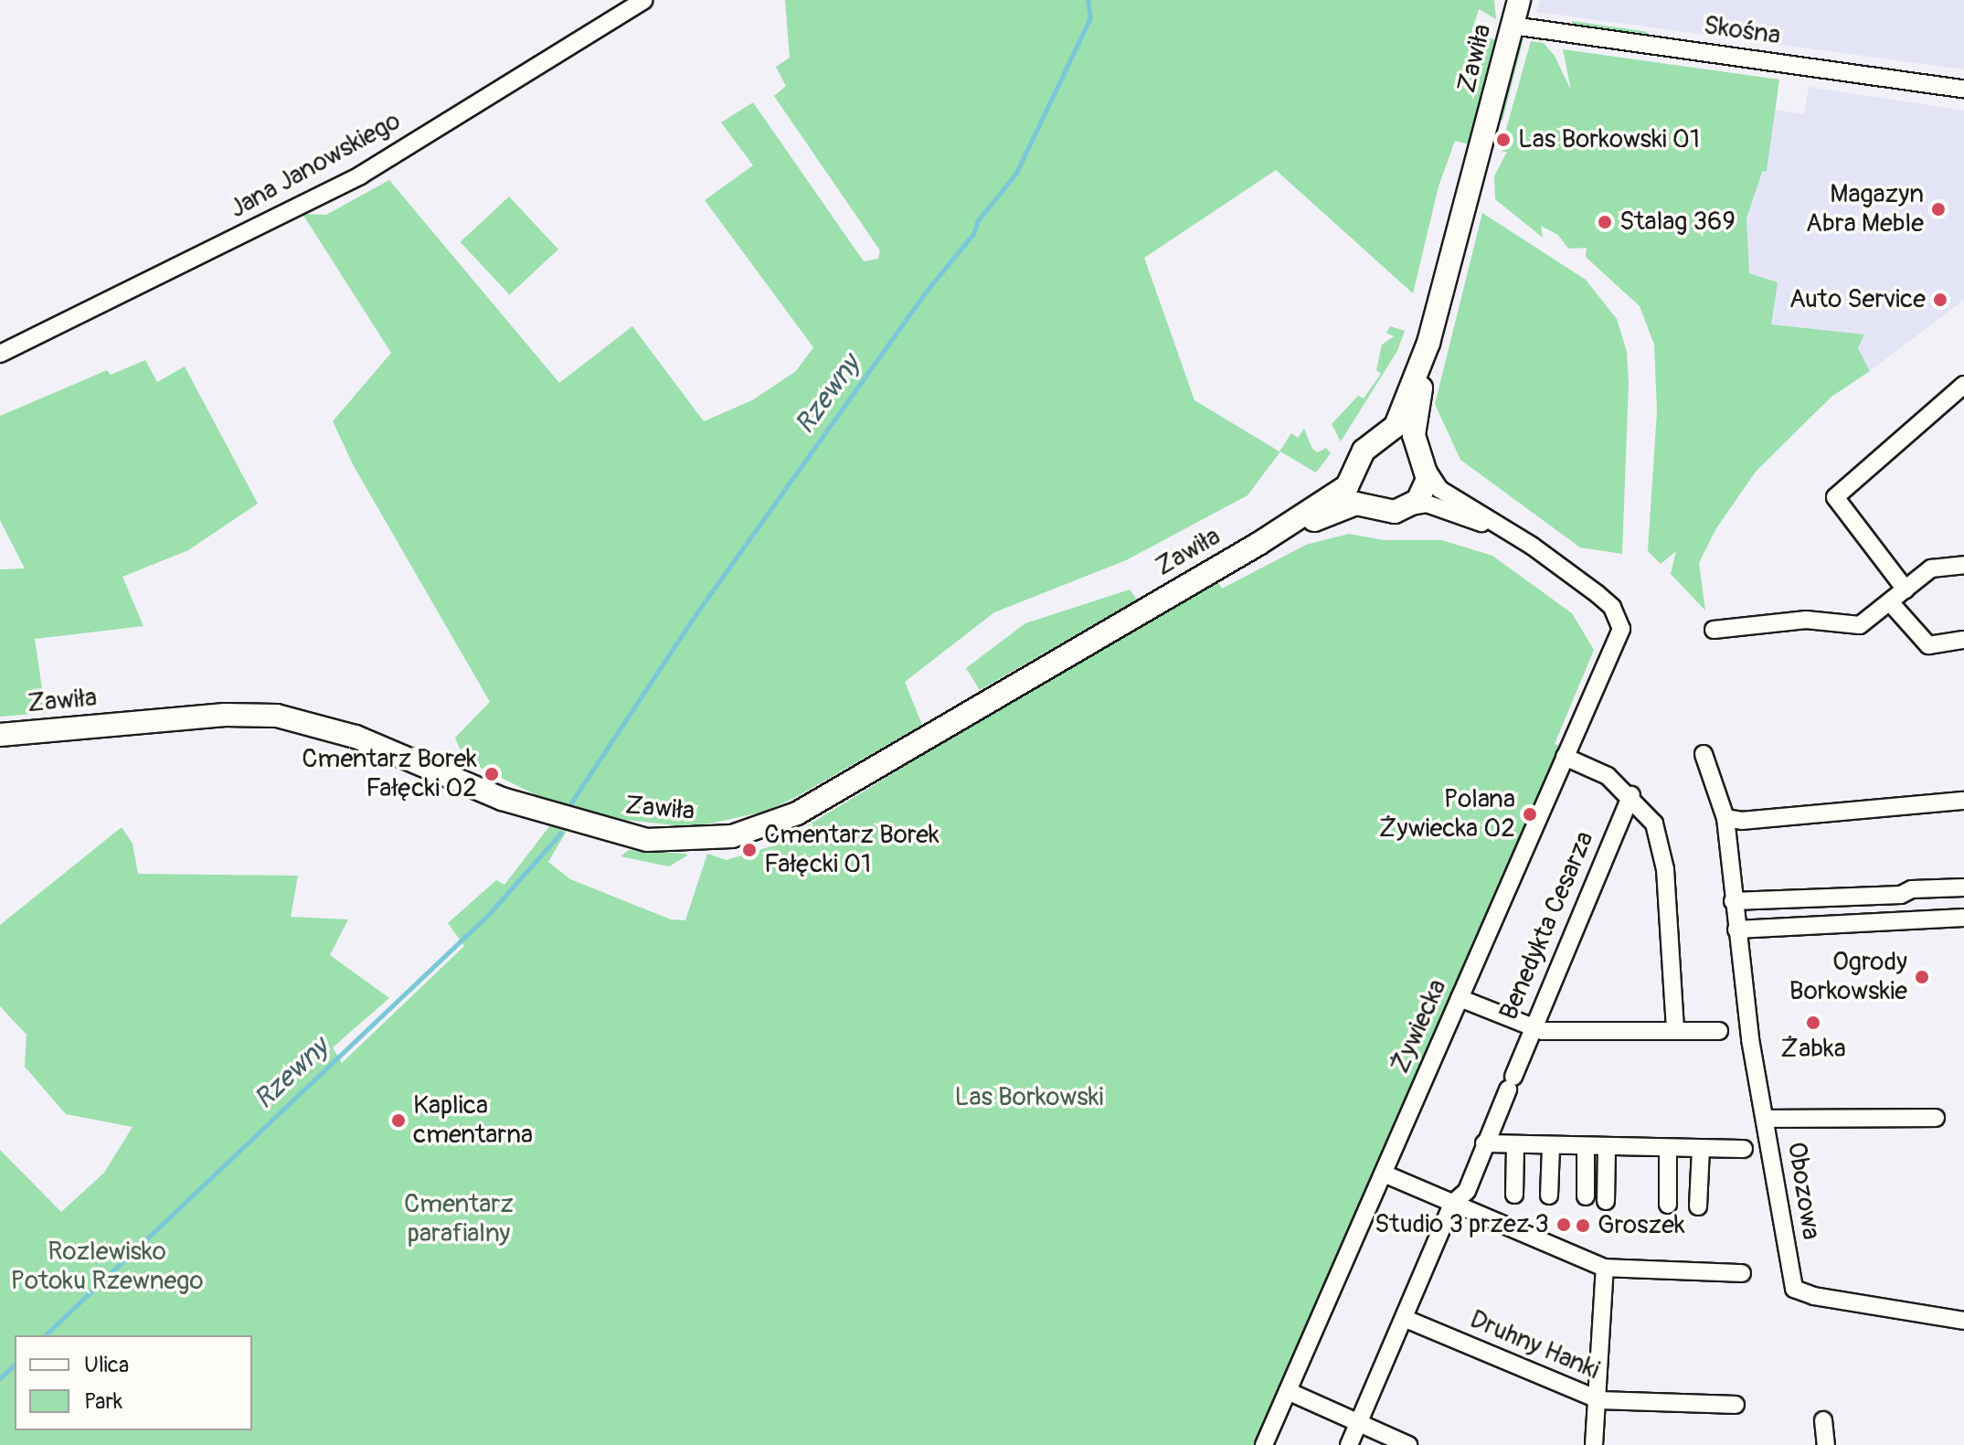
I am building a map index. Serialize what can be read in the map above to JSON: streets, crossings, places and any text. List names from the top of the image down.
{
  "streets": {
    "street": [
      "Skośna",
      "Zawiła",
      "Jana Janowskiego",
      "Benedykta Cesarza",
      "Żywiecka",
      "Obozowa",
      "Druhny Hanki"
    ]
  },
  "crossings": [
    ["Skośna", "Zawiła"],
    ["Benedykta Cesarza", "Druhny Hanki"]
  ],
  "water": ["Rzewny"],
  "parks": ["Las Borkowski", "Cmentarz parafialny", "Rozlewisko Potoku Rzewnego"],
  "places": [
    "Las Borkowski 01",
    "Magazyn Abra Meble",
    "Stalag 369",
    "Auto Service",
    "Cmentarz Borek Fałęcki 02",
    "Polana Żywiecka 02",
    "Cmentarz Borek Fałęcki 01",
    "Ogrody Borkowskie",
    "Żabka",
    "Kaplica cmentarna",
    "Studio 3 przez 3",
    "Groszek"
  ],
  "legend": ["Ulica", "Park"]
}
